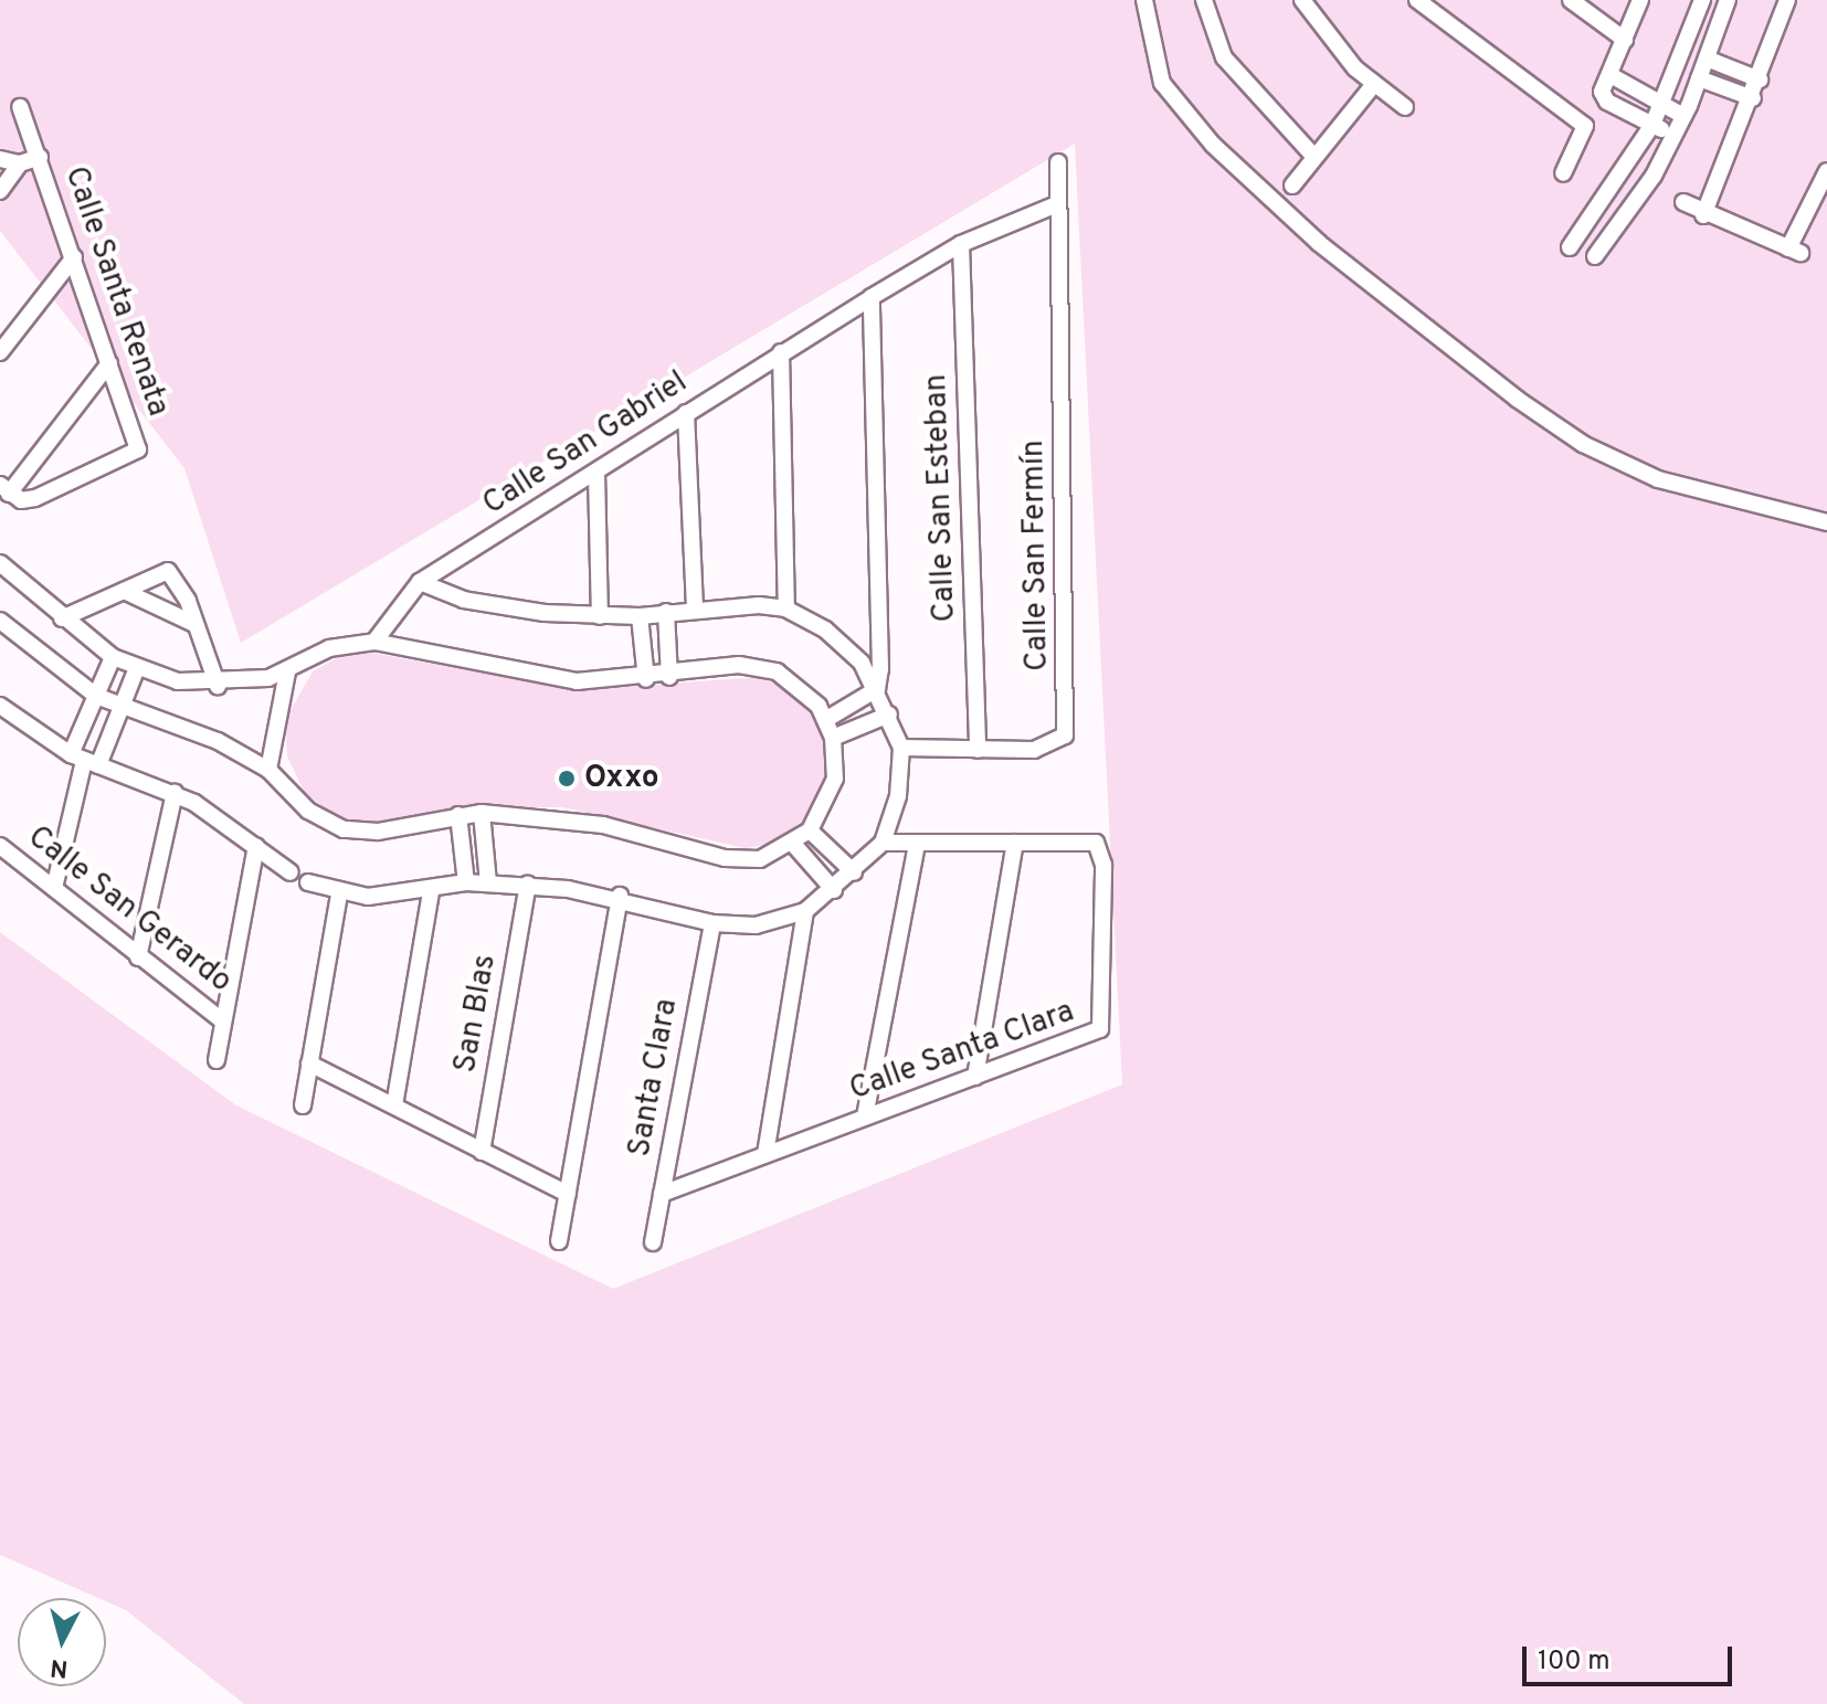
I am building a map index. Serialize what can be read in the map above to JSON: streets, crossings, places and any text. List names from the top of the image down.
{
  "streets": {
    "street": [
      "Calle Santa Renata",
      "Calle San Gabriel",
      "Calle San Esteban",
      "Calle San Fermín",
      "Calle San Gerardo",
      "San Blas",
      "Calle Santa Clara",
      "Santa Clara"
    ]
  },
  "crossings": [
    ["Calle San Esteban", "Calle San Fermín"],
    ["Calle Santa Clara", "Santa Clara"]
  ],
  "places": ["Oxxo"],
  "scale_bar": "100 m",
  "north": "bottom"
}
